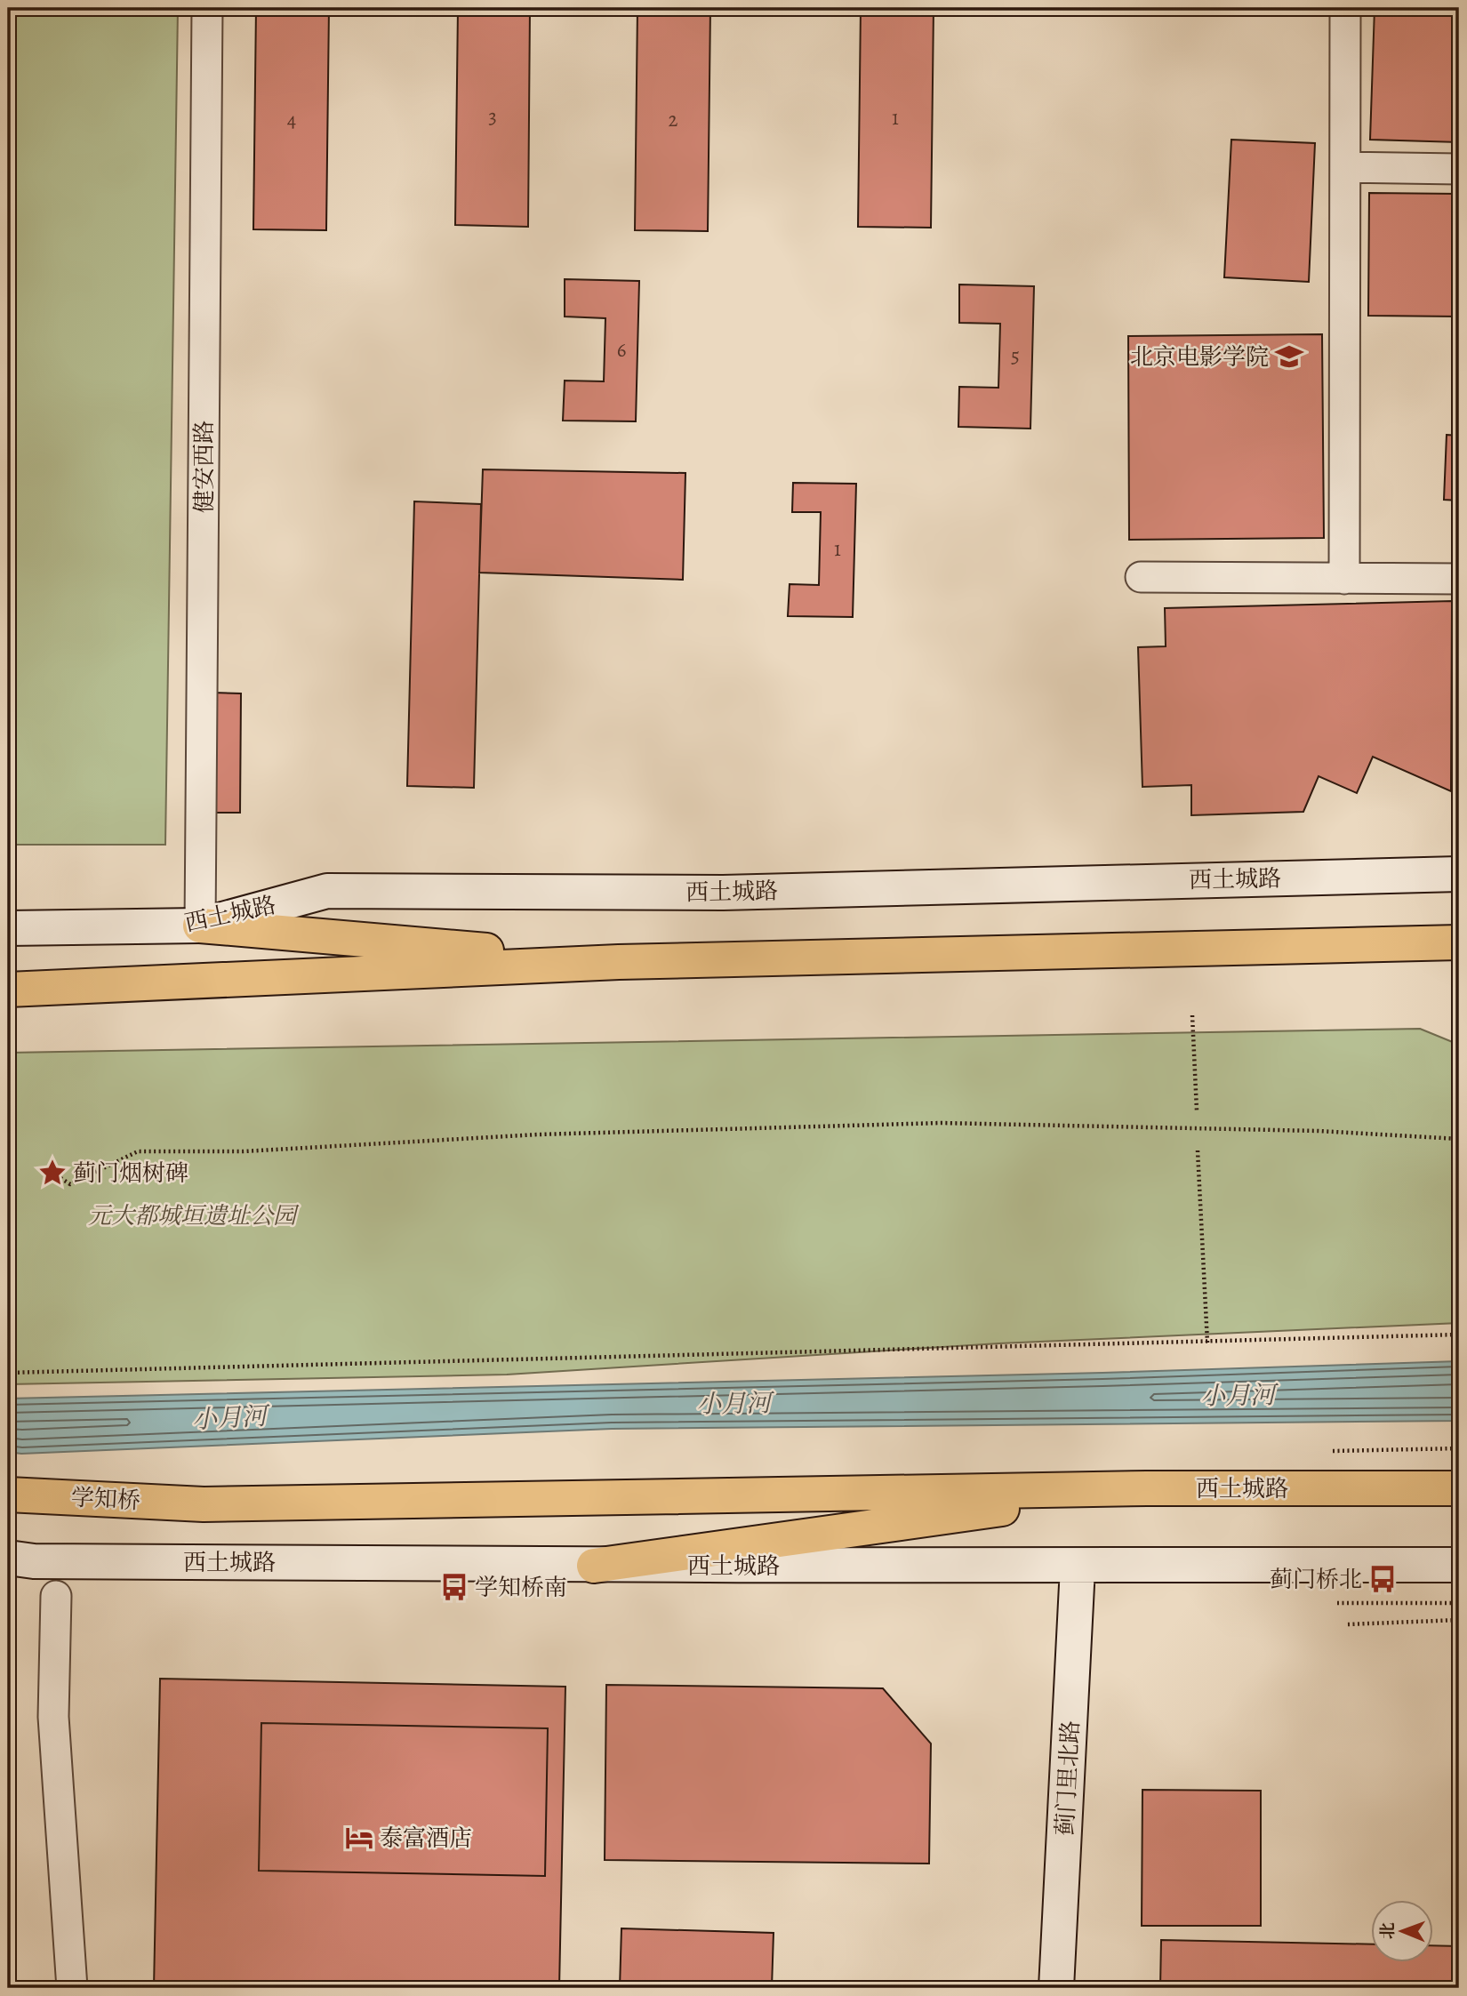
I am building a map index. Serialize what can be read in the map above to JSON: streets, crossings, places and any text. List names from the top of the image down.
{
  "streets": {
    "highway": ["西土城路", "学知桥"],
    "street": ["健安西路", "蓟门里北路"]
  },
  "crossings": [
    ["健安西路", "西土城路"],
    ["西土城路", "学知桥"],
    ["西土城路", "蓟门里北路"]
  ],
  "water": ["小月河"],
  "parks": ["元大都城垣遗址公园"],
  "places": {
    "school or university": ["北京电影学院"],
    "place": ["蓟门烟树碑"],
    "bus stop": ["蓟门桥北", "学知桥南"],
    "hotel": ["泰富酒店"]
  },
  "house_numbers": [
    "3",
    "1",
    "4",
    "2",
    "6",
    "5",
    "1"
  ],
  "north": "left"
}
